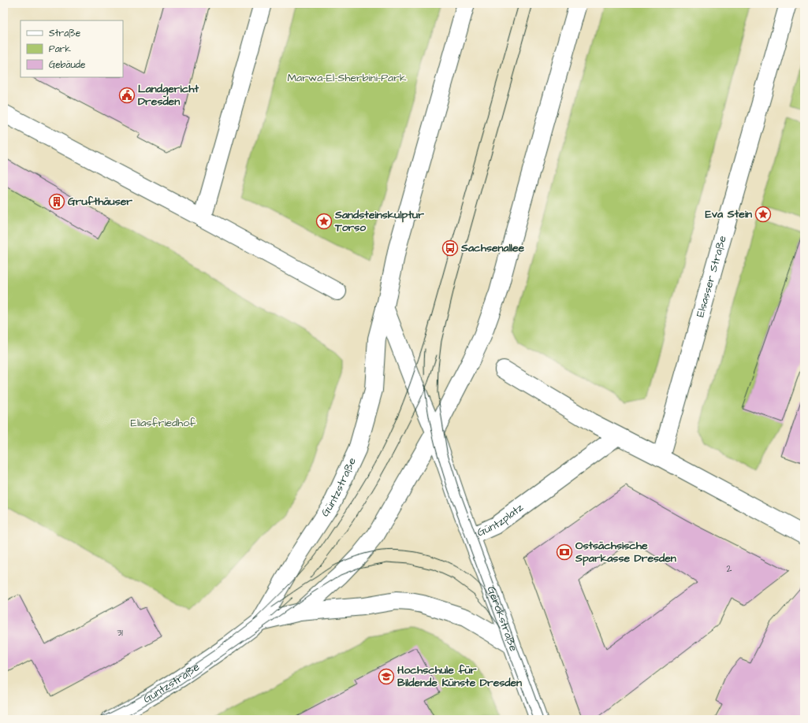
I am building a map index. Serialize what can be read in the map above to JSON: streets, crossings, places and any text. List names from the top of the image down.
{
  "streets": {
    "street": [
      "Elsasser Straße",
      "Güntzstraße",
      "Güntzplatz",
      "Gerokstraße"
    ]
  },
  "crossings": [
    ["Güntzstraße", "Güntzplatz"],
    ["Güntzstraße", "Gerokstraße"],
    ["Güntzplatz", "Gerokstraße"]
  ],
  "parks": ["Marwa-El-Sherbini-Park", "Eliasfriedhof"],
  "places": {
    "public building": ["Landgericht Dresden"],
    "building": ["Grufthäuser"],
    "place": ["Eva Stein", "Sandsteinskulptur Torso"],
    "bus stop": ["Sachsenallee"],
    "bank": ["Ostsächsische Sparkasse Dresden"],
    "school or university": ["Hochschule für Bildende Künste Dresden"]
  },
  "house_numbers": ["2", "31"],
  "legend": ["Straße", "Park", "Gebäude"]
}
